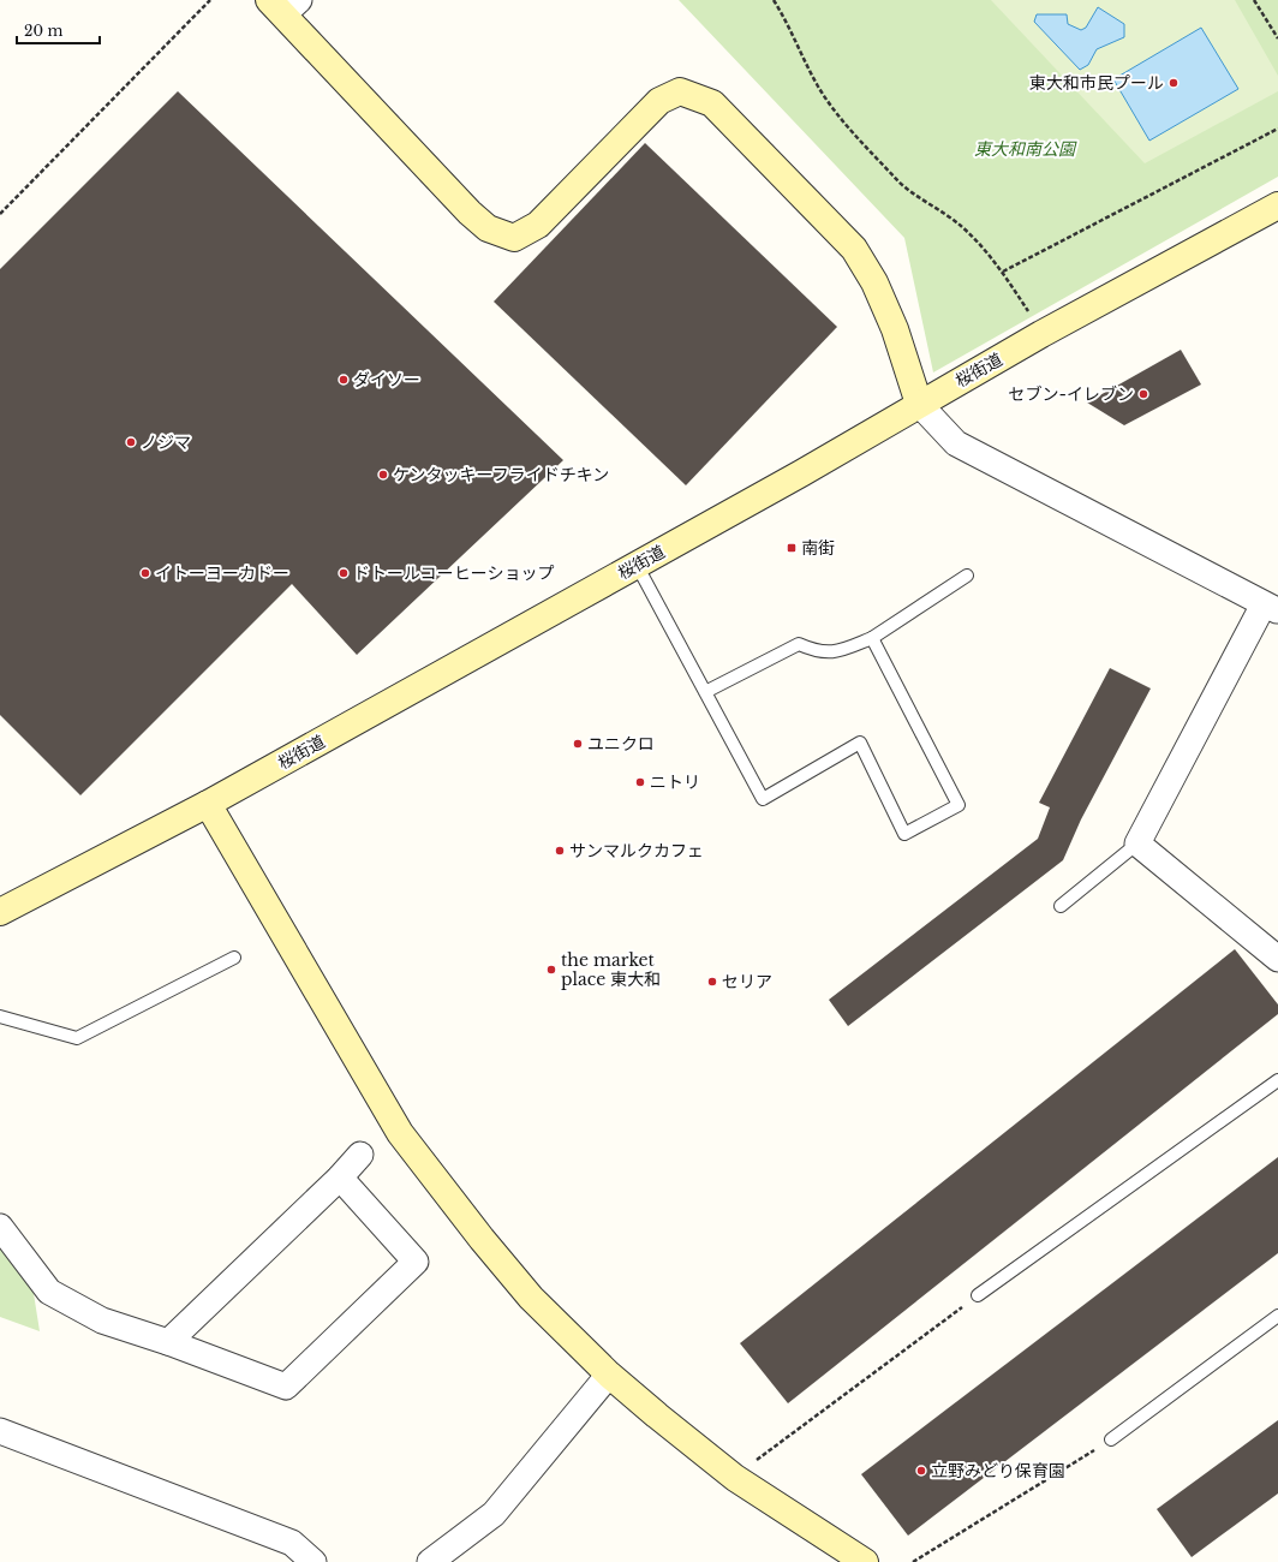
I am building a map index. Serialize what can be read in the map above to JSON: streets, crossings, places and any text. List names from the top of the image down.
{
  "streets": {
    "street": ["桜街道"]
  },
  "parks": ["東大和南公園"],
  "places": {
    "other": [
      "東大和市民プール",
      "ダイソー",
      "セブン-イレブン",
      "ノジマ",
      "ケンタッキーフライドチキン",
      "イトーヨーカドー",
      "ドトールコーヒーショップ",
      "ユニクロ",
      "ニトリ",
      "サンマルクカフェ",
      "the market place 東大和",
      "セリア",
      "立野みどり保育園"
    ],
    "transit": ["南街"]
  },
  "scale_bar": "20 m"
}
